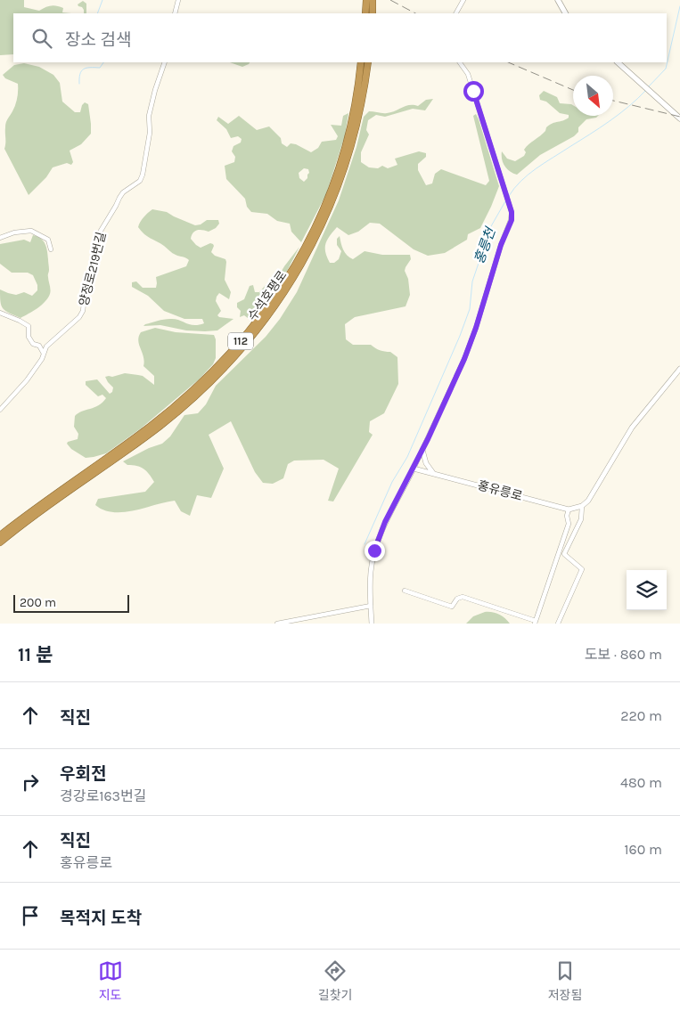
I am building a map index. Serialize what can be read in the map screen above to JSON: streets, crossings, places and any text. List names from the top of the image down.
{
  "streets": {
    "highway": ["수석호평로", "112"],
    "street": ["양정로219번길", "홍유릉로"]
  },
  "water": ["홍릉천"],
  "scale_bar": "200 m",
  "north": "bottom right",
  "page": {
    "search": "장소 검색",
    "scale": "200 m",
    "heading": ["11 분", "도보 · 860 m"],
    "list": [
      ["직진", "220 m"],
      ["우회전", "경강로163번길", "480 m"],
      ["직진", "홍유릉로", "160 m"],
      "목적지 도착"
    ],
    "nav": ["지도", "길찾기", "저장됨"]
  }
}
